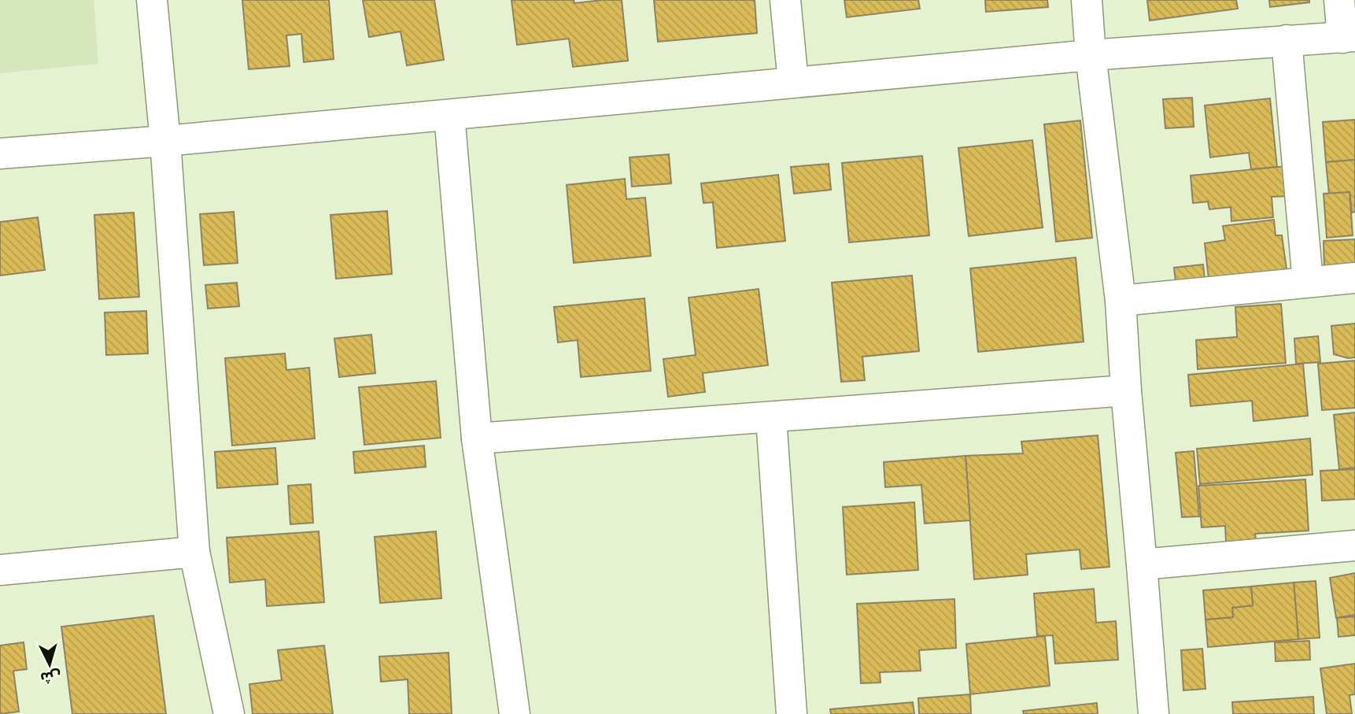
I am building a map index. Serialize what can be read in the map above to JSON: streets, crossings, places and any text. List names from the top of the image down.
{
  "north": "bottom"
}
